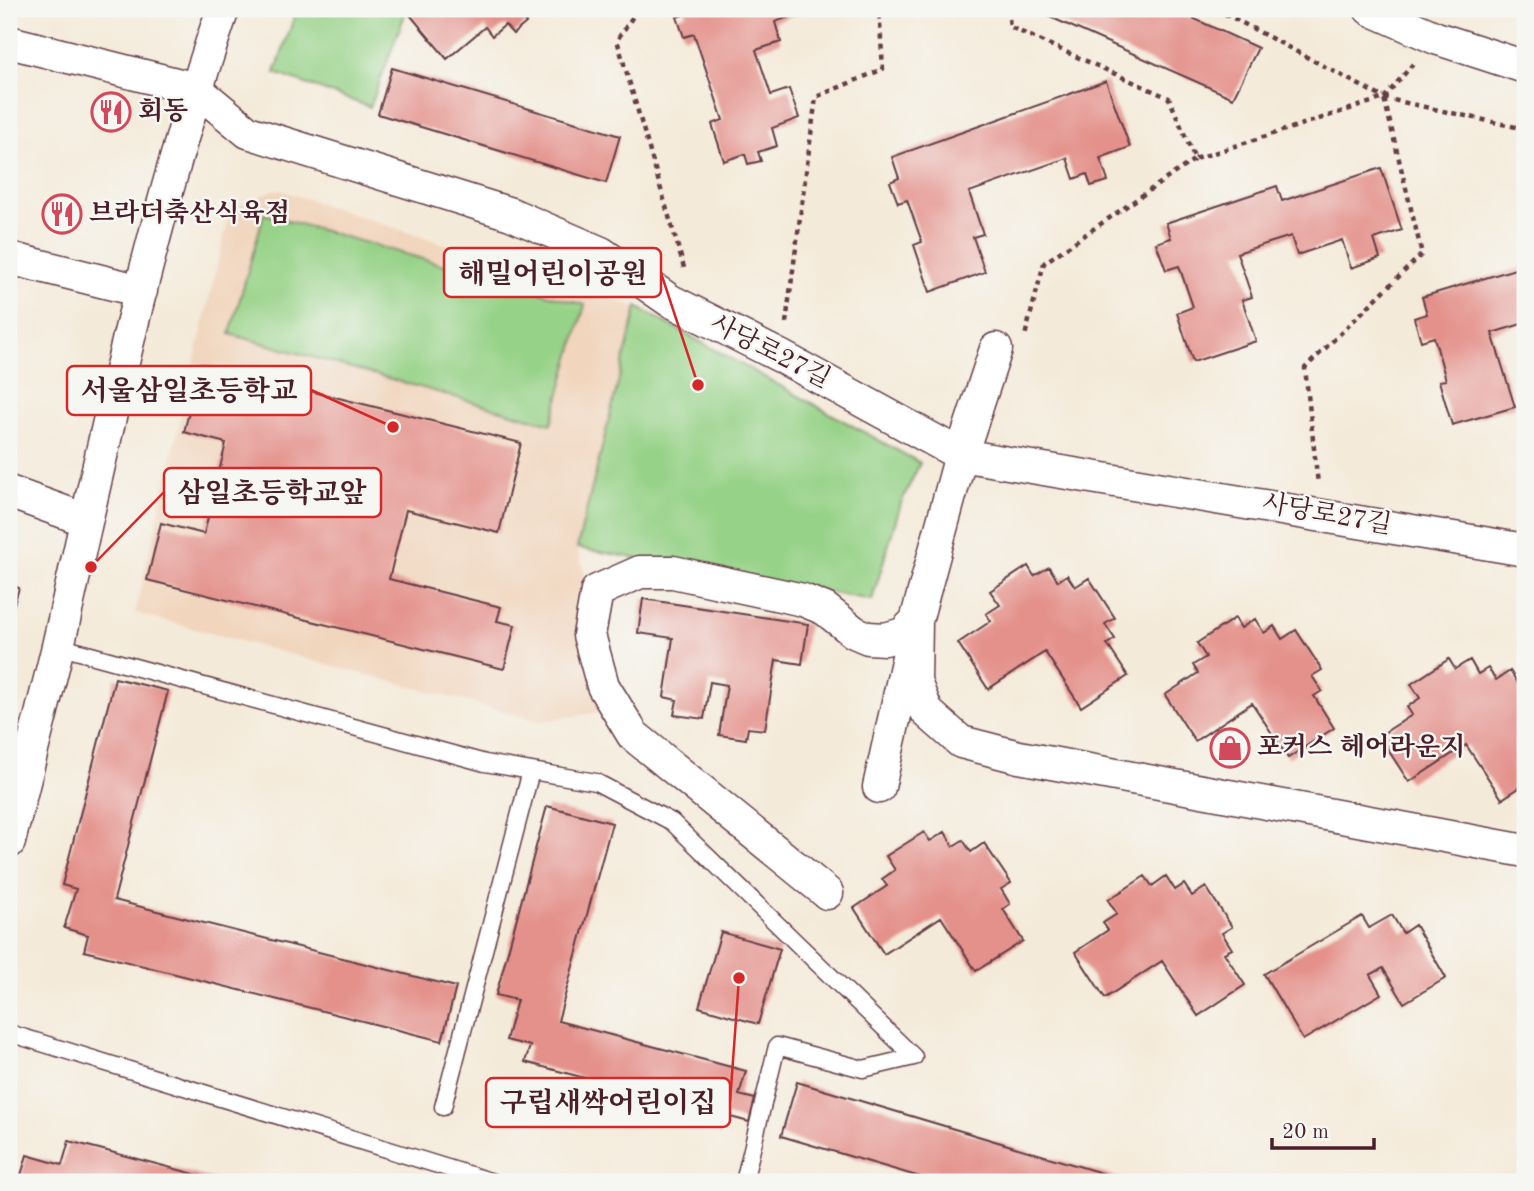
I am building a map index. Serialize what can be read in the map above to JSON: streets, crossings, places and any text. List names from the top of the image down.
{
  "streets": {
    "street": ["사당로27길"]
  },
  "places": {
    "restaurant": ["회동", "브라더축산식육점"],
    "other": [
      "해밀어린이공원",
      "서울삼일초등학교",
      "삼일초등학교앞",
      "구립새싹어린이집"
    ],
    "shop": ["포커스 헤어라운지"]
  },
  "scale_bar": "20 m"
}
